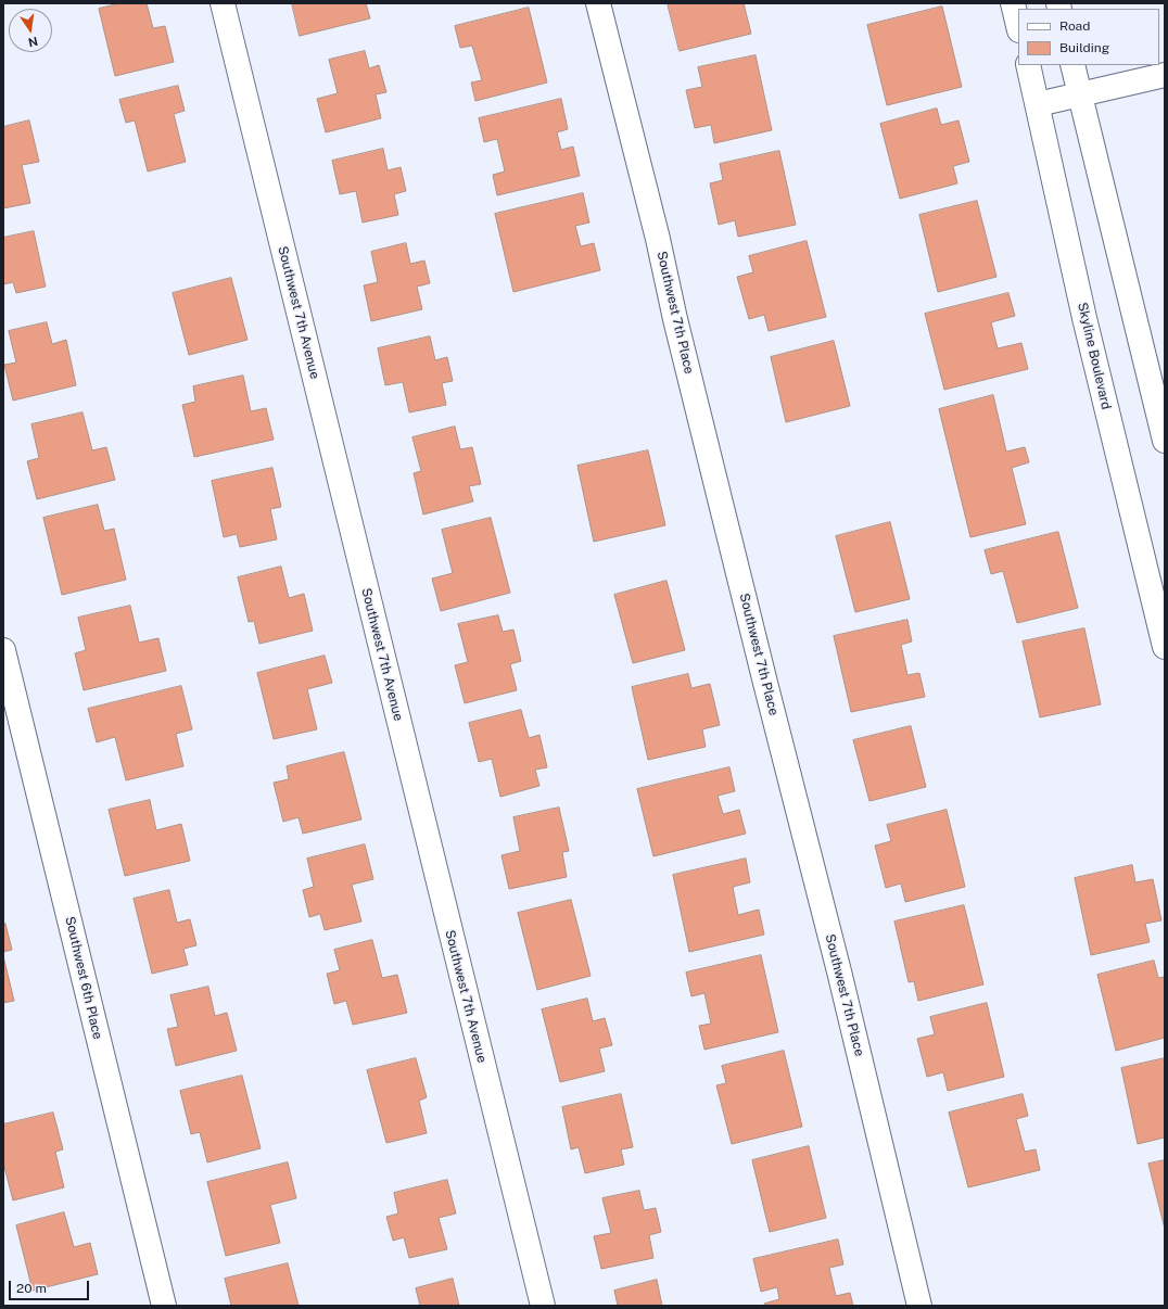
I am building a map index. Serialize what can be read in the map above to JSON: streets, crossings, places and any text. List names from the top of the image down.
{
  "streets": {
    "street": [
      "Southwest 7th Avenue",
      "Southwest 7th Place",
      "Skyline Boulevard",
      "Southwest 6th Place"
    ]
  },
  "legend": ["Road", "Building"],
  "scale_bar": "20 m",
  "north": "bottom"
}
